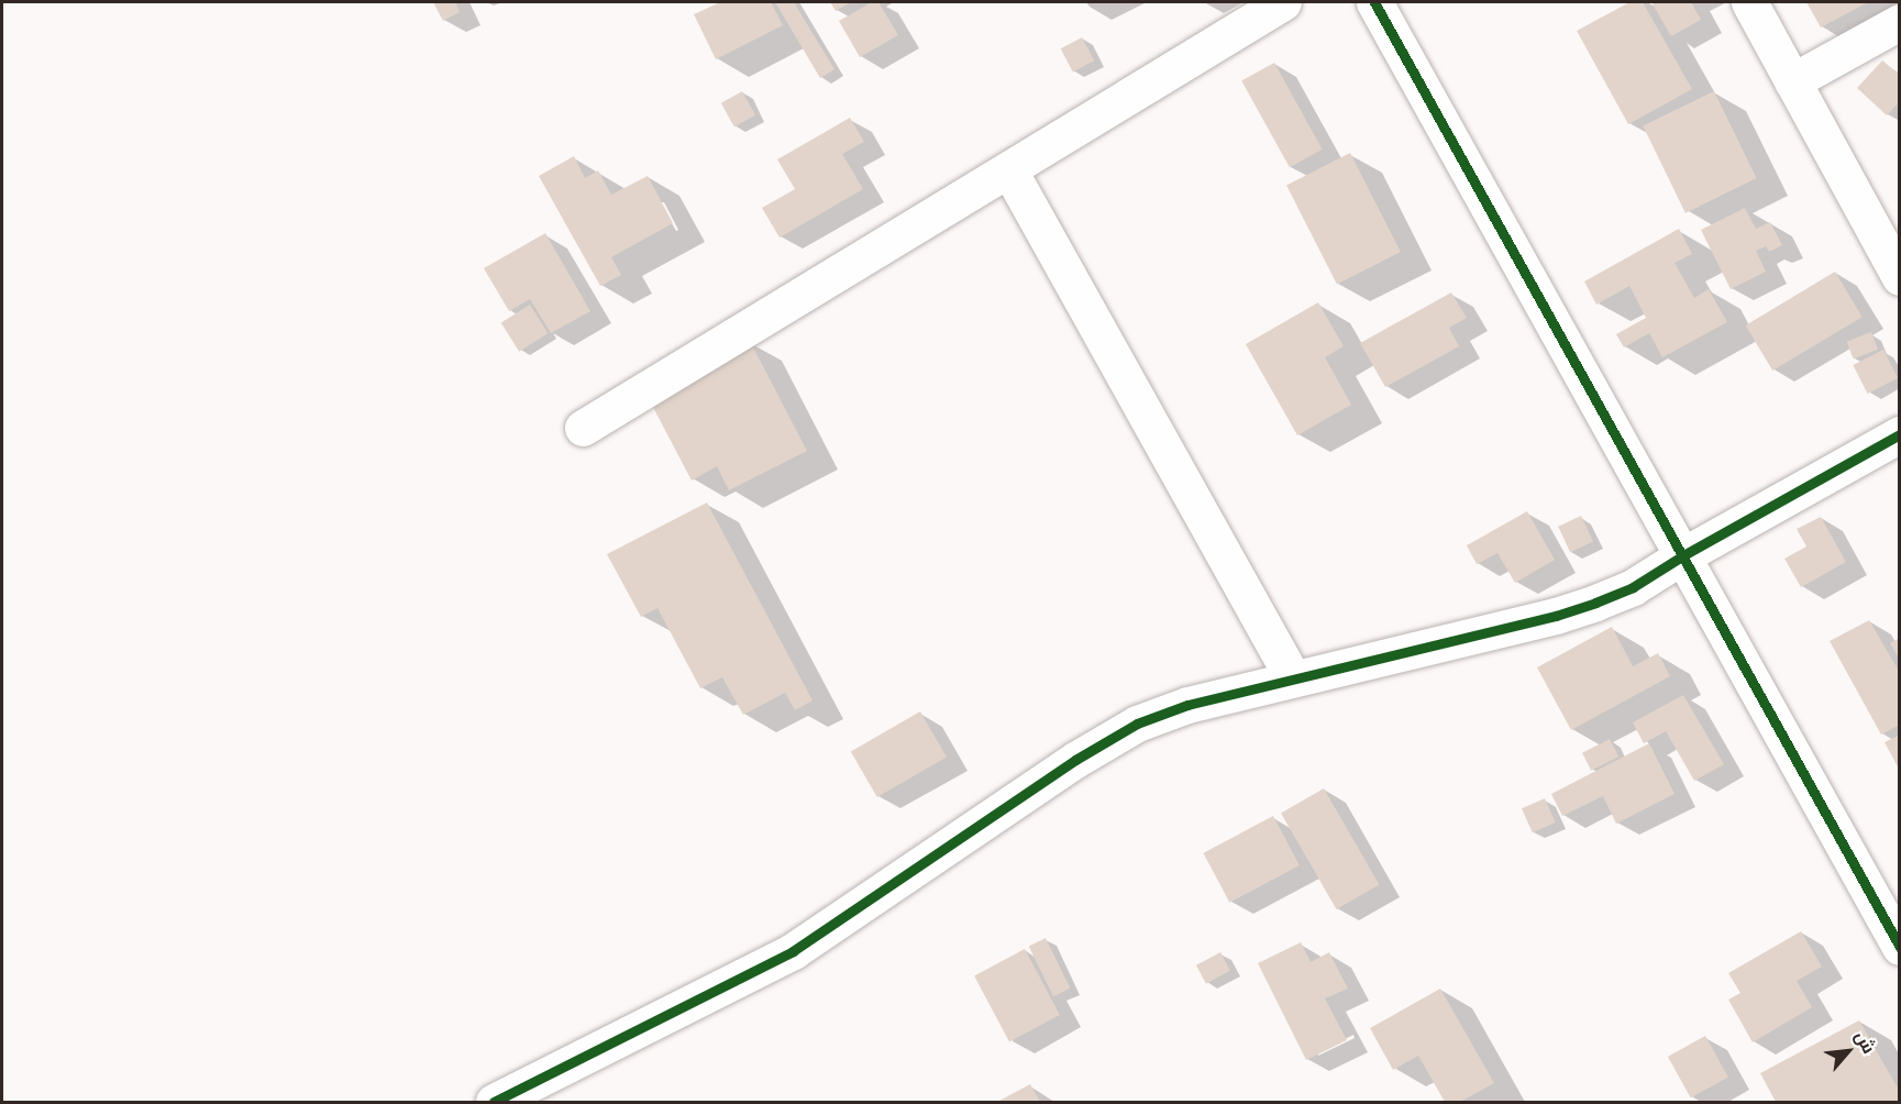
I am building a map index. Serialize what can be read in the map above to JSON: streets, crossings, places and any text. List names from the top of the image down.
{
  "north": "top right"
}
